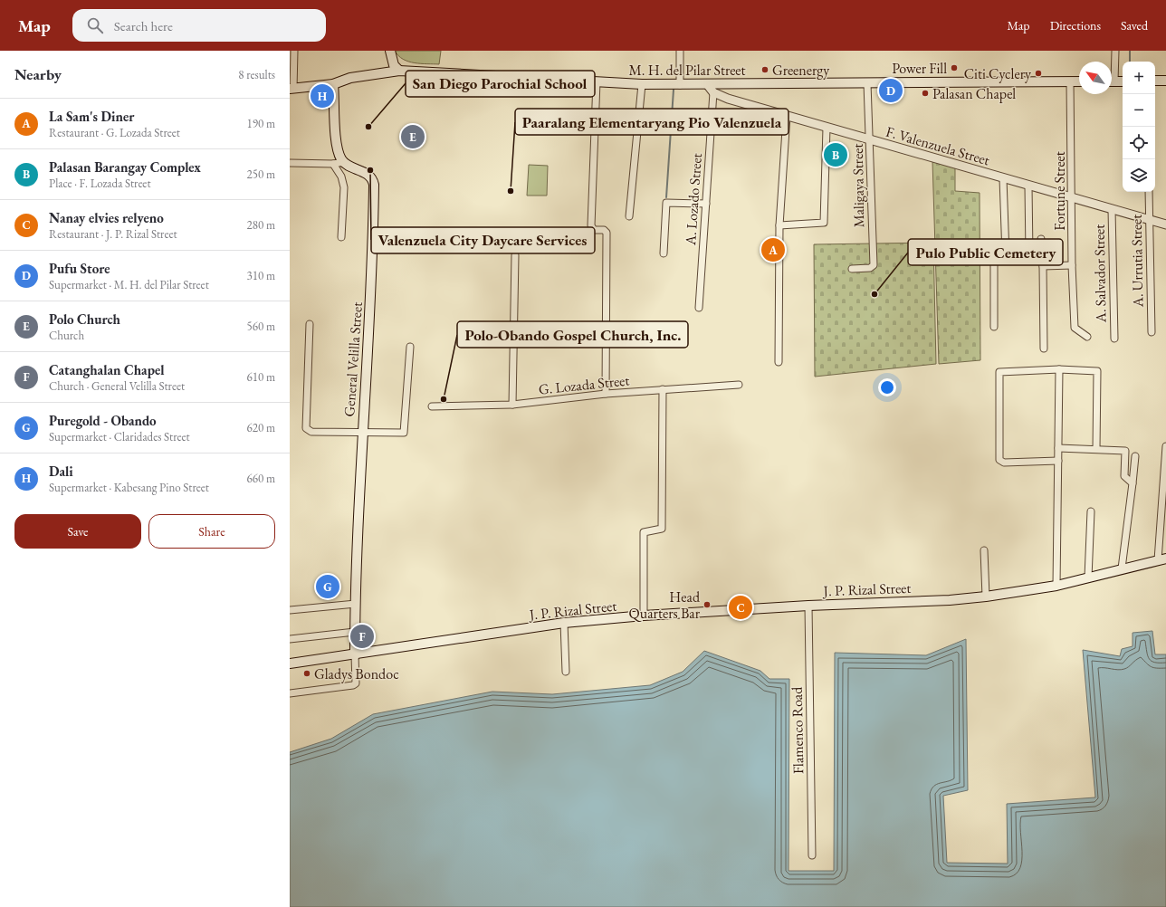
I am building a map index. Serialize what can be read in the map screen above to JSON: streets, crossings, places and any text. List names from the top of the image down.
{
  "streets": {
    "main road": ["M. H. del Pilar Street", "General Velilla Street", "J. P. Rizal Street"],
    "street": [
      "F. Valenzuela Street",
      "Maligaya Street",
      "Fortune Street",
      "A. Lozado Street",
      "A. Urrutia Street",
      "A. Salvador Street",
      "G. Lozada Street",
      "Flamenco Road"
    ]
  },
  "crossings": [
    ["M. H. del Pilar Street", "F. Valenzuela Street"],
    ["M. H. del Pilar Street", "Maligaya Street"],
    ["M. H. del Pilar Street", "Fortune Street"],
    ["F. Valenzuela Street", "Maligaya Street"],
    ["F. Valenzuela Street", "Fortune Street"],
    ["F. Valenzuela Street", "A. Lozado Street"],
    ["F. Valenzuela Street", "A. Urrutia Street"],
    ["F. Valenzuela Street", "A. Salvador Street"],
    ["General Velilla Street", "J. P. Rizal Street"],
    ["J. P. Rizal Street", "Flamenco Road"]
  ],
  "places": [
    "Power Fill",
    "Greenergy",
    "Citi Cyclery",
    "Palasan Chapel",
    "San Diego Parochial School",
    "Valenzuela City Daycare Services",
    "Paaralang Elementaryang Pio Valenzuela",
    "Pulo Public Cemetery",
    "Polo-Obando Gospel Church, Inc.",
    "Head Quarters Bar",
    "Gladys Bondoc"
  ],
  "north": "top left",
  "page": {
    "header": "Map",
    "search": "Search here",
    "nav": ["Map", "Directions", "Saved"],
    "heading": ["Nearby", "8 results"],
    "map_buttons": ["+", "−"],
    "pins": [
      "D",
      "H",
      "E",
      "B",
      "A",
      "G",
      "C",
      "F"
    ],
    "list": [
      {
        "mark": "A",
        "name": "La Sam's Diner",
        "note": "Restaurant · G. Lozada Street",
        "value": "190 m"
      },
      {
        "mark": "B",
        "name": "Palasan Barangay Complex",
        "note": "Place · F. Lozada Street",
        "value": "250 m"
      },
      {
        "mark": "C",
        "name": "Nanay elvies relyeno",
        "note": "Restaurant · J. P. Rizal Street",
        "value": "280 m"
      },
      {
        "mark": "D",
        "name": "Pufu Store",
        "note": "Supermarket · M. H. del Pilar Street",
        "value": "310 m"
      },
      {
        "mark": "E",
        "name": "Polo Church",
        "note": "Church",
        "value": "560 m"
      },
      {
        "mark": "F",
        "name": "Catanghalan Chapel",
        "note": "Church · General Velilla Street",
        "value": "610 m"
      },
      {
        "mark": "G",
        "name": "Puregold - Obando",
        "note": "Supermarket · Claridades Street",
        "value": "620 m"
      },
      {
        "mark": "H",
        "name": "Dali",
        "note": "Supermarket · Kabesang Pino Street",
        "value": "660 m"
      }
    ],
    "buttons": ["Save", "Share"]
  }
}
